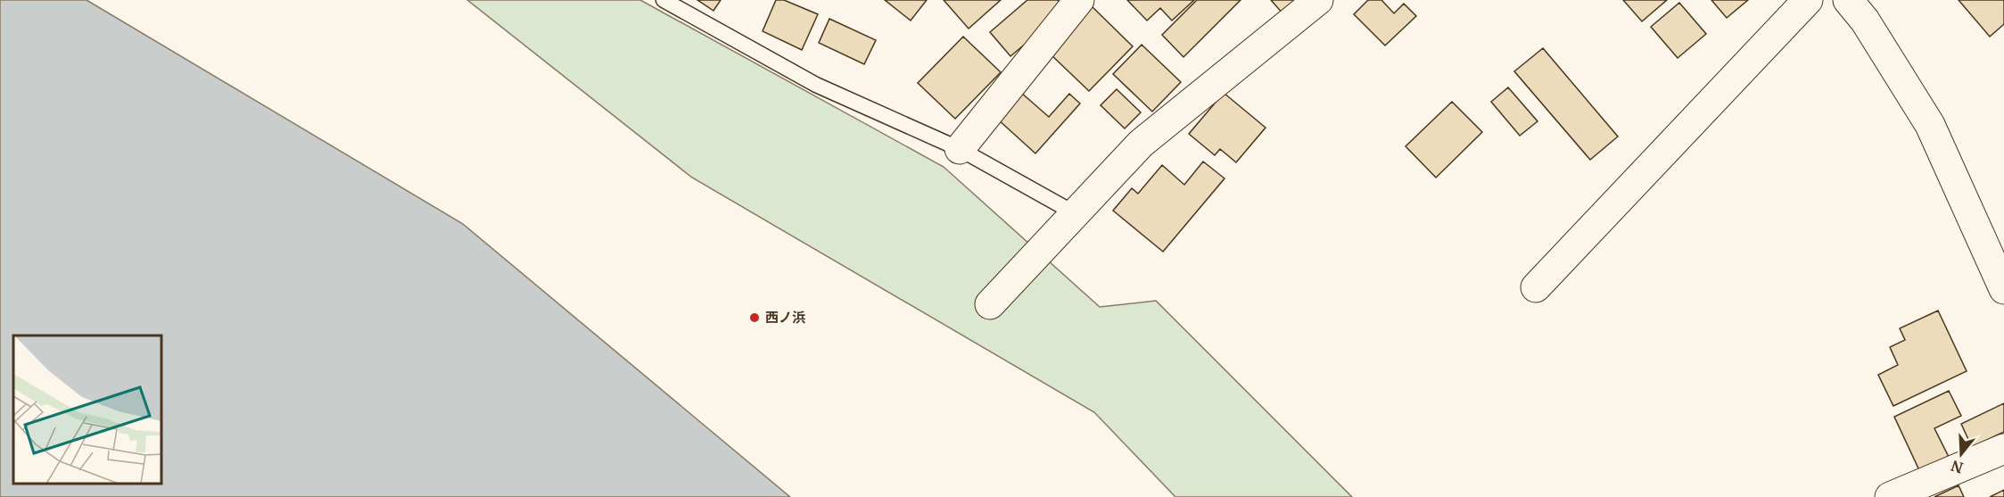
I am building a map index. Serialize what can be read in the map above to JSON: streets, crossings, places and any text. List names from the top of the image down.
{
  "places": ["西ノ浜"],
  "north": "bottom"
}
